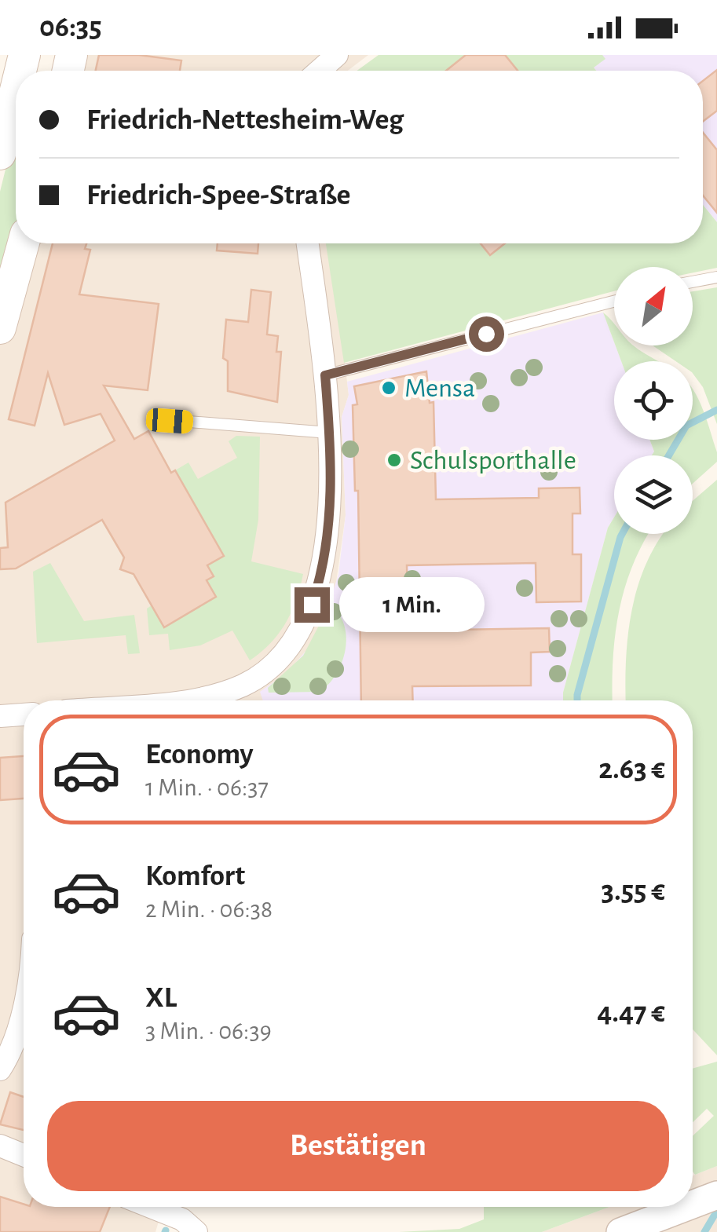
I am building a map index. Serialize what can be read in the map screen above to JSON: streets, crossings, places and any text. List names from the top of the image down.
{
  "places": ["Mensa", "Schulsporthalle"],
  "north": "top right",
  "page": {
    "status": "06:35",
    "banner": ["Friedrich-Nettesheim-Weg", "Friedrich-Spee-Straße"],
    "bubble": "1 Min.",
    "list": [
      {
        "name": "Economy",
        "note": "1 Min. · 06:37",
        "value": "2.63 €"
      },
      {
        "name": "Komfort",
        "note": "2 Min. · 06:38",
        "value": "3.55 €"
      },
      {
        "name": "XL",
        "note": "3 Min. · 06:39",
        "value": "4.47 €"
      }
    ],
    "buttons": "Bestätigen"
  }
}
